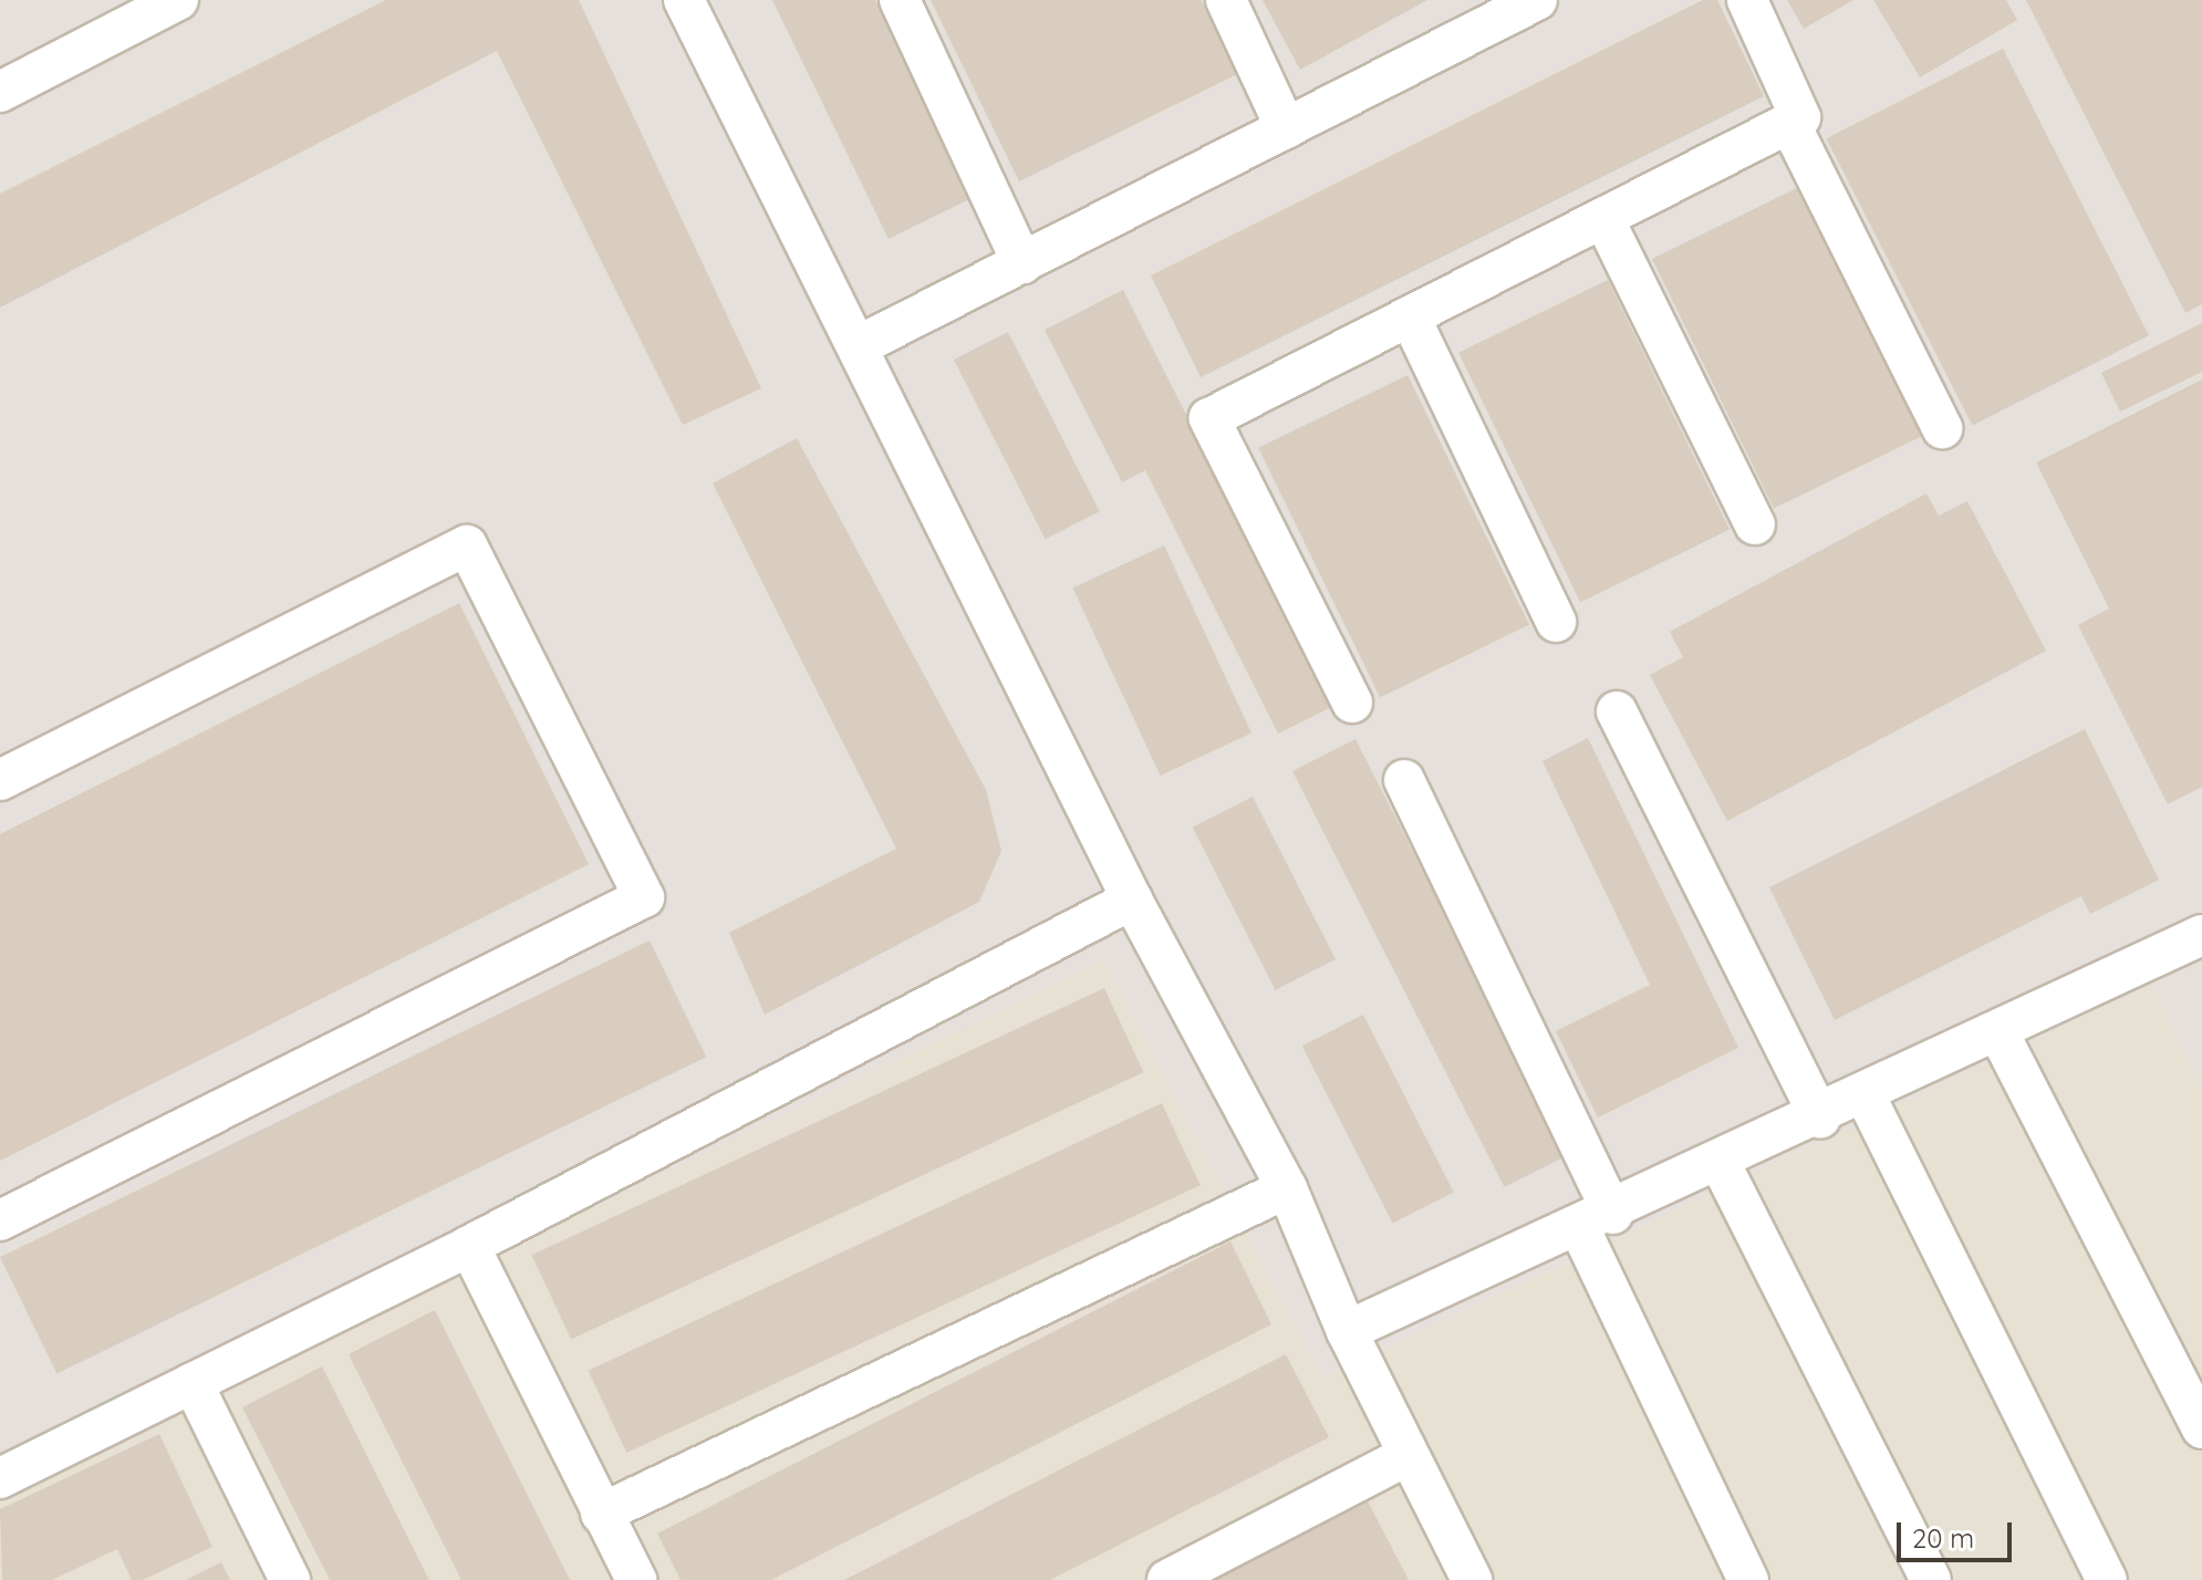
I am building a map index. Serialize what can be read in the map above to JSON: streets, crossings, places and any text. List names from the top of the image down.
{
  "scale_bar": "20 m"
}
